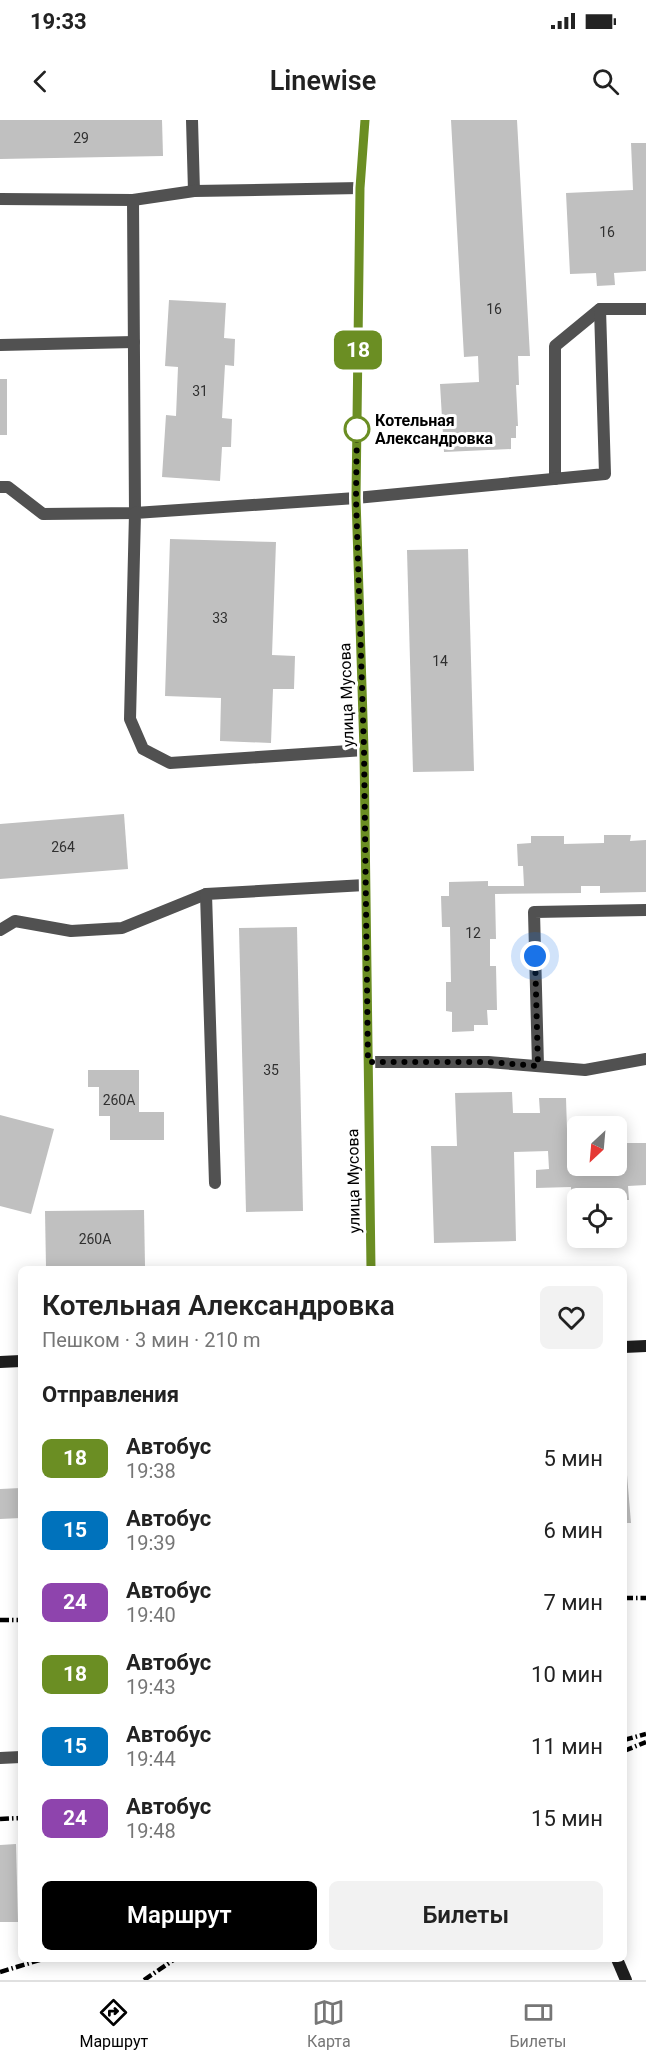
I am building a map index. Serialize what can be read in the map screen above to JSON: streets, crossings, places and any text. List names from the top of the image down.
{
  "streets": {
    "street": ["улица Мусова"]
  },
  "places": ["Котельная Александровка"],
  "lines": ["bus line 18"],
  "house_numbers": [
    "29",
    "16",
    "16",
    "31",
    "33",
    "14",
    "264",
    "12",
    "35",
    "260А",
    "260А"
  ],
  "north": "bottom left",
  "page": {
    "status": "19:33",
    "header": "Linewise",
    "on_map": "18",
    "heading": [
      ["Котельная Александровка", "Пешком · 3 мин · 210 m"],
      "Отправления"
    ],
    "list": [
      {
        "mark": "18",
        "name": "Автобус",
        "note": "19:38",
        "value": "5 мин"
      },
      {
        "mark": "15",
        "name": "Автобус",
        "note": "19:39",
        "value": "6 мин"
      },
      {
        "mark": "24",
        "name": "Автобус",
        "note": "19:40",
        "value": "7 мин"
      },
      {
        "mark": "18",
        "name": "Автобус",
        "note": "19:43",
        "value": "10 мин"
      },
      {
        "mark": "15",
        "name": "Автобус",
        "note": "19:44",
        "value": "11 мин"
      },
      {
        "mark": "24",
        "name": "Автобус",
        "note": "19:48",
        "value": "15 мин"
      }
    ],
    "buttons": ["Маршрут", "Билеты"],
    "tabs": ["Маршрут", "Карта", "Билеты"]
  }
}
